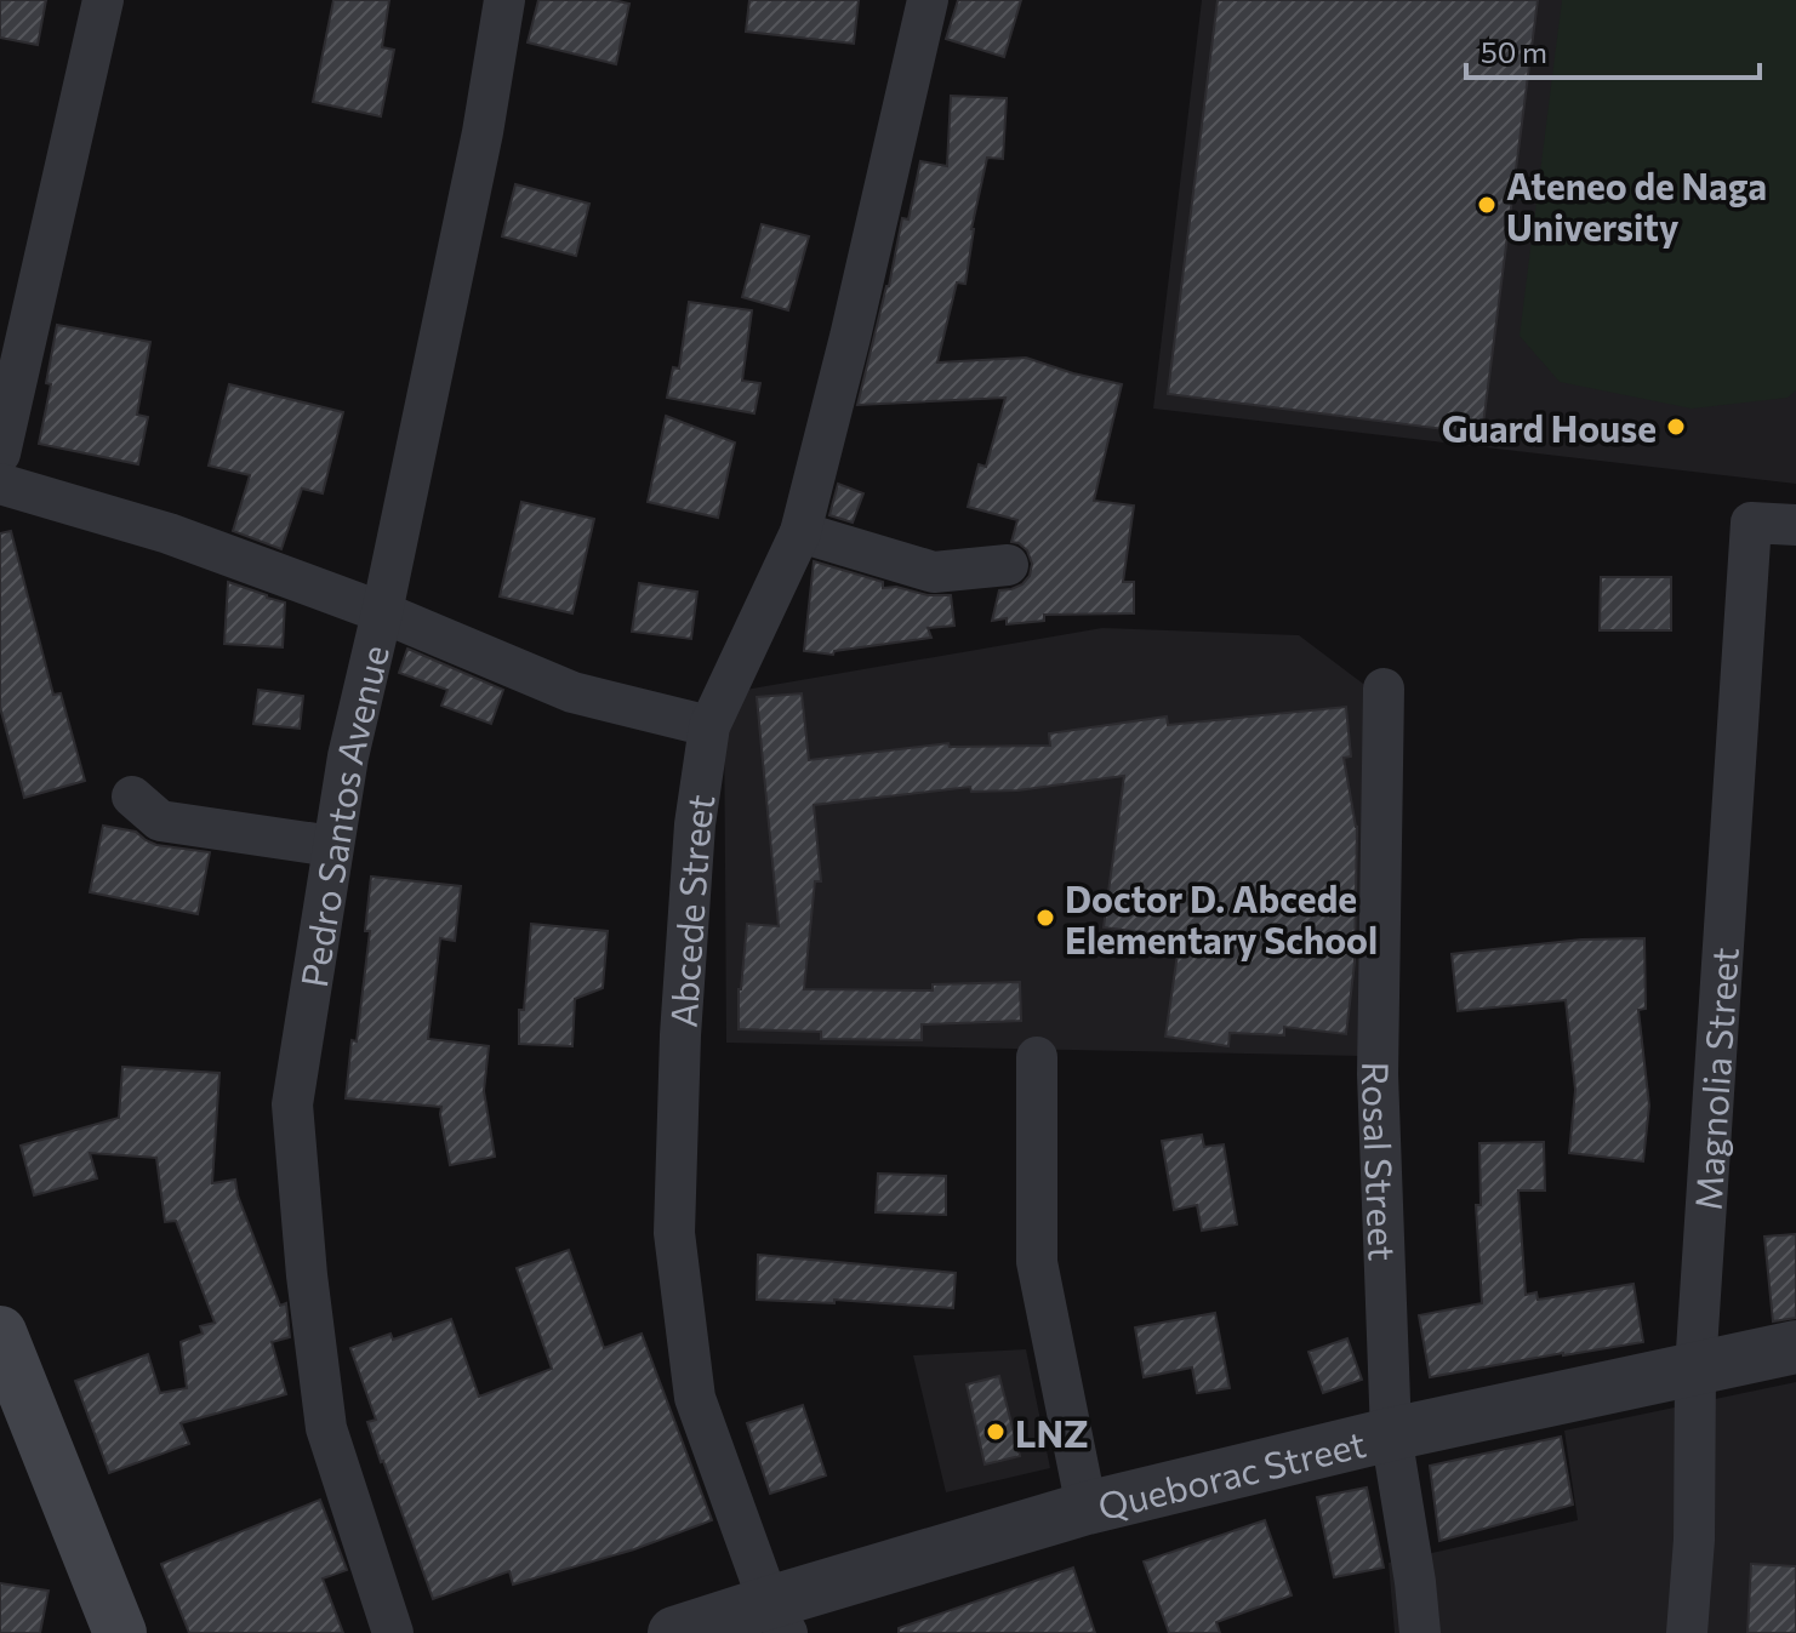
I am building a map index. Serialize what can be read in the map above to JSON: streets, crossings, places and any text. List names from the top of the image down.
{
  "streets": {
    "street": [
      "Pedro Santos Avenue",
      "Abcede Street",
      "Magnolia Street",
      "Rosal Street",
      "Queborac Street"
    ]
  },
  "crossings": [
    ["Abcede Street", "Queborac Street"],
    ["Magnolia Street", "Queborac Street"],
    ["Rosal Street", "Queborac Street"]
  ],
  "places": [
    "Ateneo de Naga University",
    "Guard House",
    "Doctor D. Abcede Elementary School",
    "LNZ"
  ],
  "scale_bar": "50 m"
}
